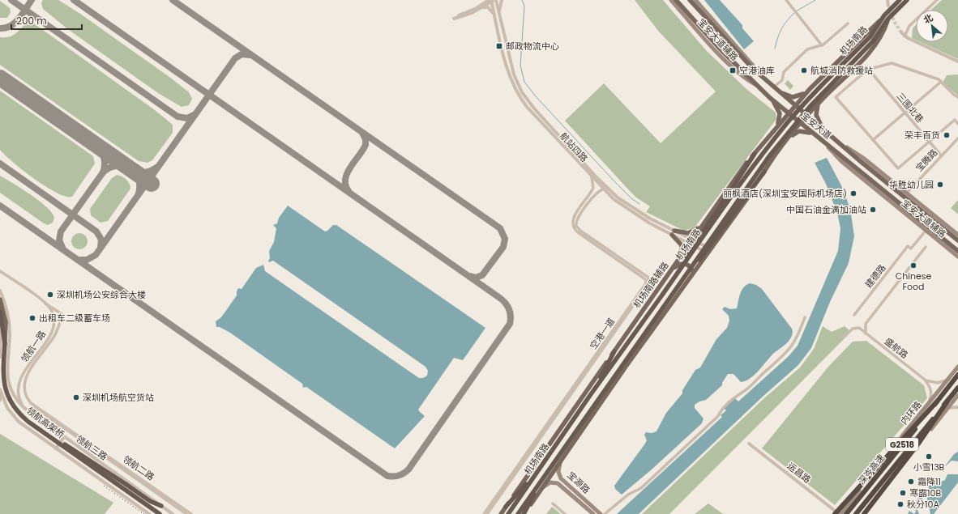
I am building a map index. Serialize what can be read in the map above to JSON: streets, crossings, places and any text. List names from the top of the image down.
{
  "streets": {
    "highway": [
      "机场南路",
      "领航高架桥",
      "G2518",
      "深岑高速"
    ],
    "main road": [
      "宝安大道辅路",
      "宝安大道",
      "机场南路辅路",
      "内环路",
      "宝源路"
    ],
    "street": [
      "三围北巷",
      "航站四路",
      "宝腾路",
      "建德路",
      "空港一道",
      "领航一路",
      "盛航路",
      "领航三路",
      "领航二路",
      "运昌路"
    ]
  },
  "crossings": [
    ["宝安大道辅路", "宝安大道"],
    ["宝安大道辅路", "宝腾路"],
    ["宝安大道辅路", "建德路"],
    ["机场南路", "机场南路辅路"],
    ["三围北巷", "宝腾路"],
    ["宝安大道", "机场南路辅路"],
    ["航站四路", "机场南路辅路"],
    ["航站四路", "空港一道"],
    ["领航一路", "领航三路"],
    ["内环路", "运昌路"],
    ["领航高架桥", "领航三路"]
  ],
  "places": {
    "transit": ["邮政物流中心", "空港油库"],
    "other": [
      "航城消防救援站",
      "荣丰百货",
      "华胜幼儿园",
      "丽枫酒店(深圳宝安国际机场店)",
      "中国石油金满加油站",
      "Chinese Food",
      "深圳机场公安综合大楼",
      "出租车二级蓄车场",
      "深圳机场航空货站",
      "小雪13B",
      "霜降11",
      "寒露10B",
      "秋分10A"
    ]
  },
  "scale_bar": "200 m",
  "north": "top left"
}
